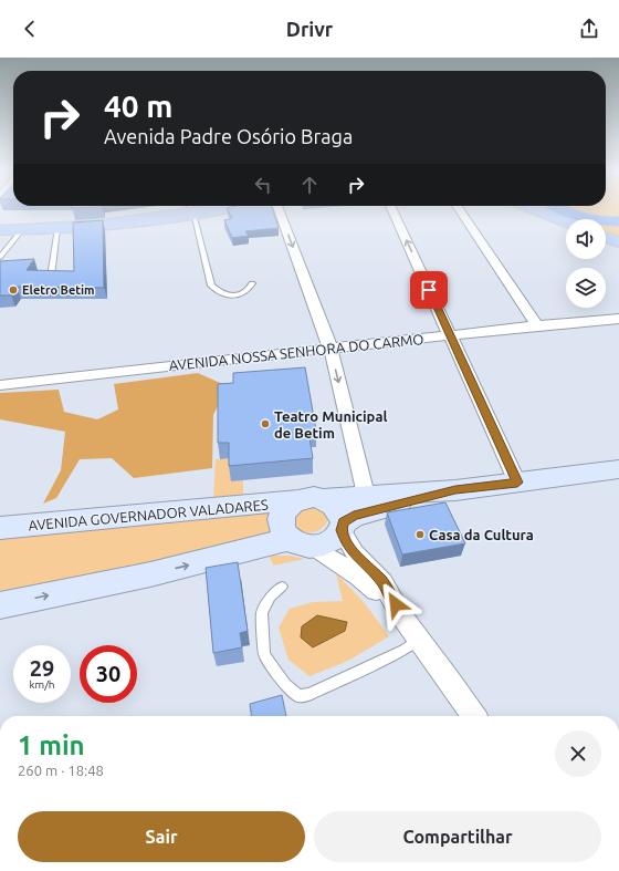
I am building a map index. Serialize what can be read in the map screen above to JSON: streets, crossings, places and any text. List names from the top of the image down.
{
  "streets": {
    "street": ["AVENIDA NOSSA SENHORA DO CARMO", "AVENIDA GOVERNADOR VALADARES"]
  },
  "places": ["Eletro Betim", "Teatro Municipal de Betim", "Casa da Cultura"],
  "page": {
    "header": "Drivr",
    "turn": ["40 m", "Avenida Padre Osório Braga"],
    "speed": "29 km/h",
    "limit": "30",
    "heading": ["1 min", "260 m · 18:48"],
    "buttons": ["Sair", "Compartilhar"]
  }
}
